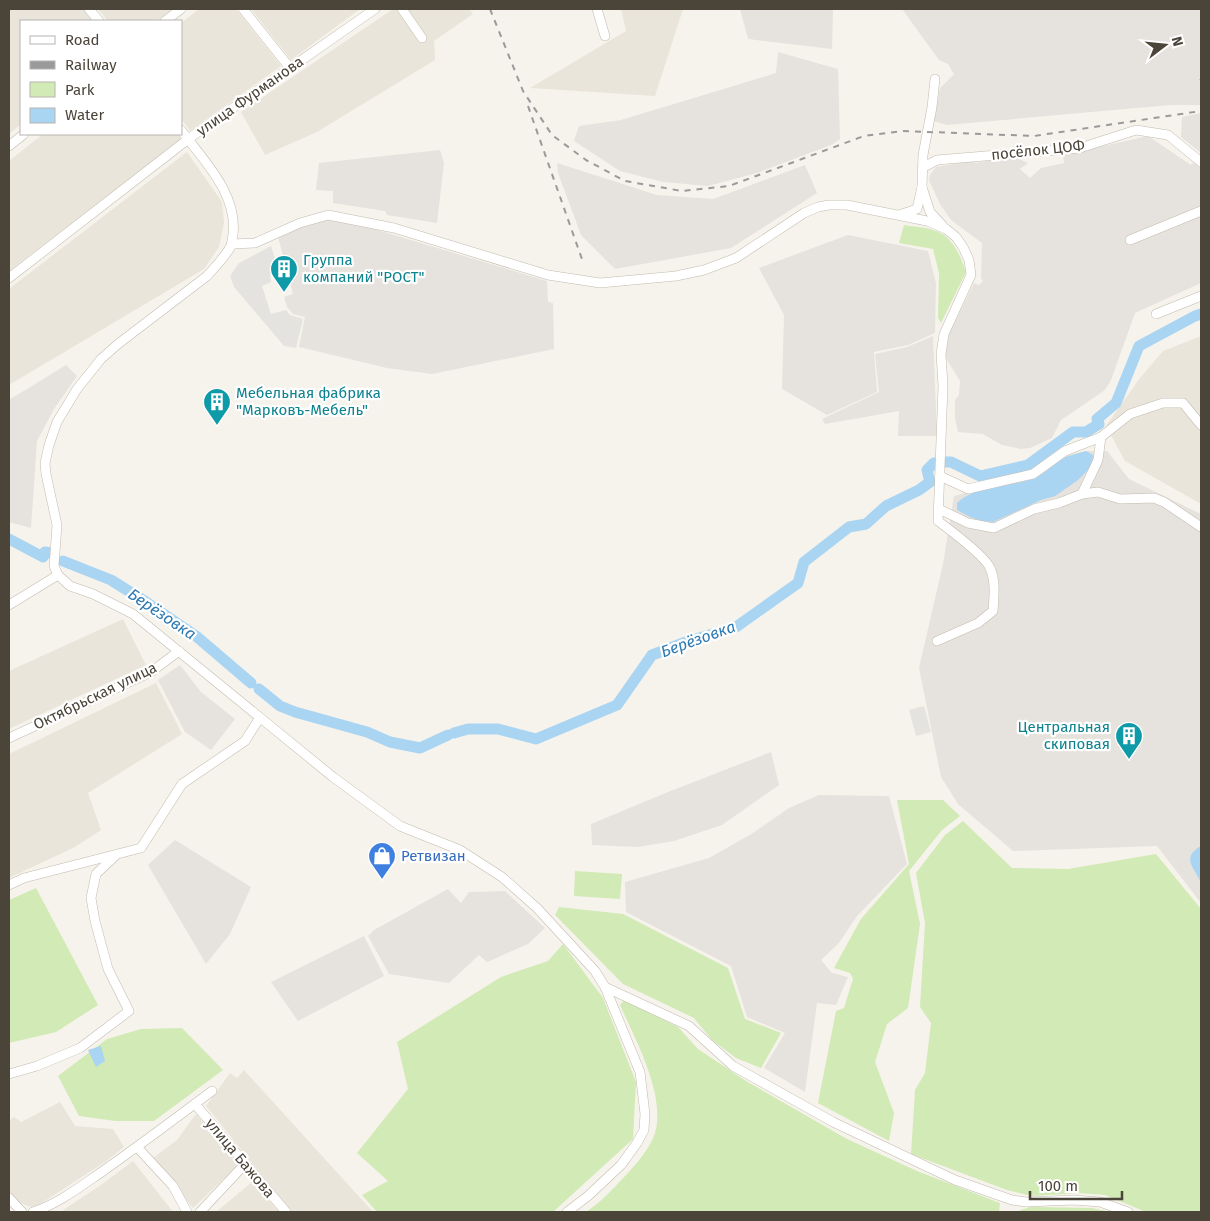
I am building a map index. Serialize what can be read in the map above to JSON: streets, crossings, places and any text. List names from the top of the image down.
{
  "streets": {
    "street": [
      "улица Фурманова",
      "посёлок ЦОФ",
      "Октябрьская улица",
      "улица Бажова"
    ]
  },
  "water": ["Берёзовка"],
  "places": {
    "building": ["Группа компаний \"РОСТ\"", "Мебельная фабрика \"Марковъ-Мебель\"", "Центральная скиповая"],
    "shop": ["Ретвизан"]
  },
  "legend": [
    "Road",
    "Railway",
    "Park",
    "Water"
  ],
  "scale_bar": "100 m",
  "north": "right"
}
